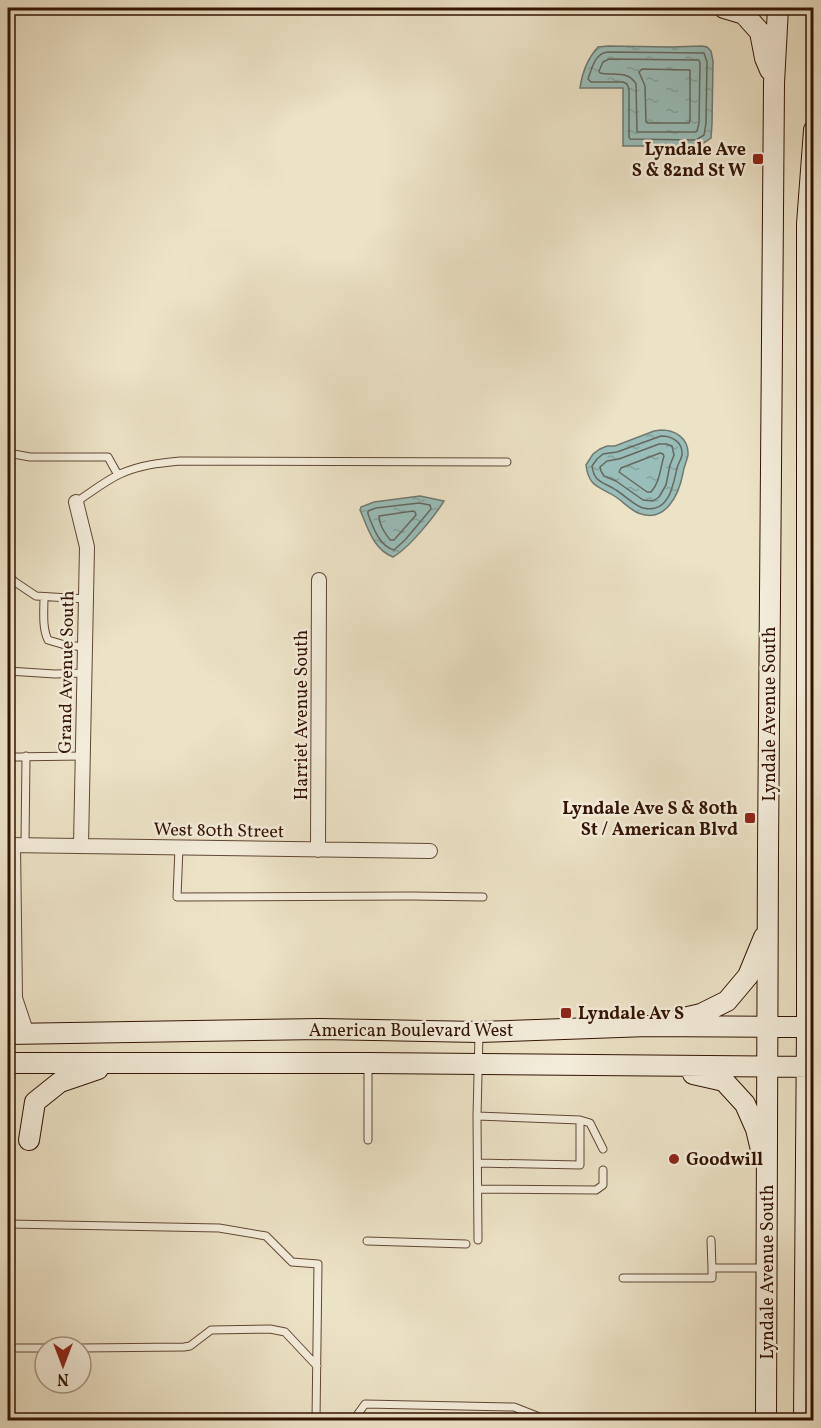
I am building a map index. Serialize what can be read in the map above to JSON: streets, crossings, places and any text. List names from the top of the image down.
{
  "streets": {
    "main road": ["Lyndale Avenue South", "American Boulevard West"],
    "street": ["Grand Avenue South", "Harriet Avenue South", "West 80th Street"]
  },
  "crossings": [
    ["Grand Avenue South", "West 80th Street"],
    ["Lyndale Avenue South", "American Boulevard West"],
    ["Harriet Avenue South", "West 80th Street"]
  ],
  "places": {
    "transit": ["Lyndale Ave S & 82nd St W", "Lyndale Ave S & 80th St / American Blvd", "Lyndale Av S"],
    "other": ["Goodwill"]
  },
  "north": "bottom"
}
